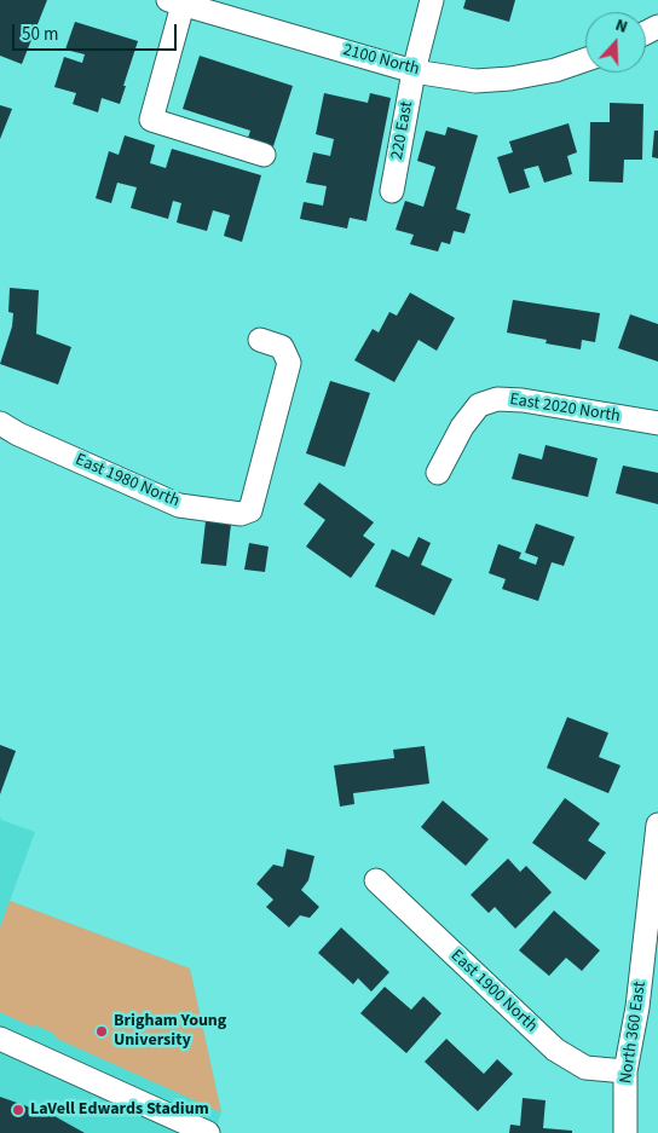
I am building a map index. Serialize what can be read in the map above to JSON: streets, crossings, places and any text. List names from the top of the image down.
{
  "streets": {
    "street": [
      "2100 North",
      "220 East",
      "East 2020 North",
      "East 1980 North",
      "East 1900 North",
      "North 360 East"
    ]
  },
  "crossings": [
    ["2100 North", "220 East"],
    ["East 1900 North", "North 360 East"]
  ],
  "places": ["Brigham Young University", "LaVell Edwards Stadium"],
  "scale_bar": "50 m",
  "north": "top"
}
